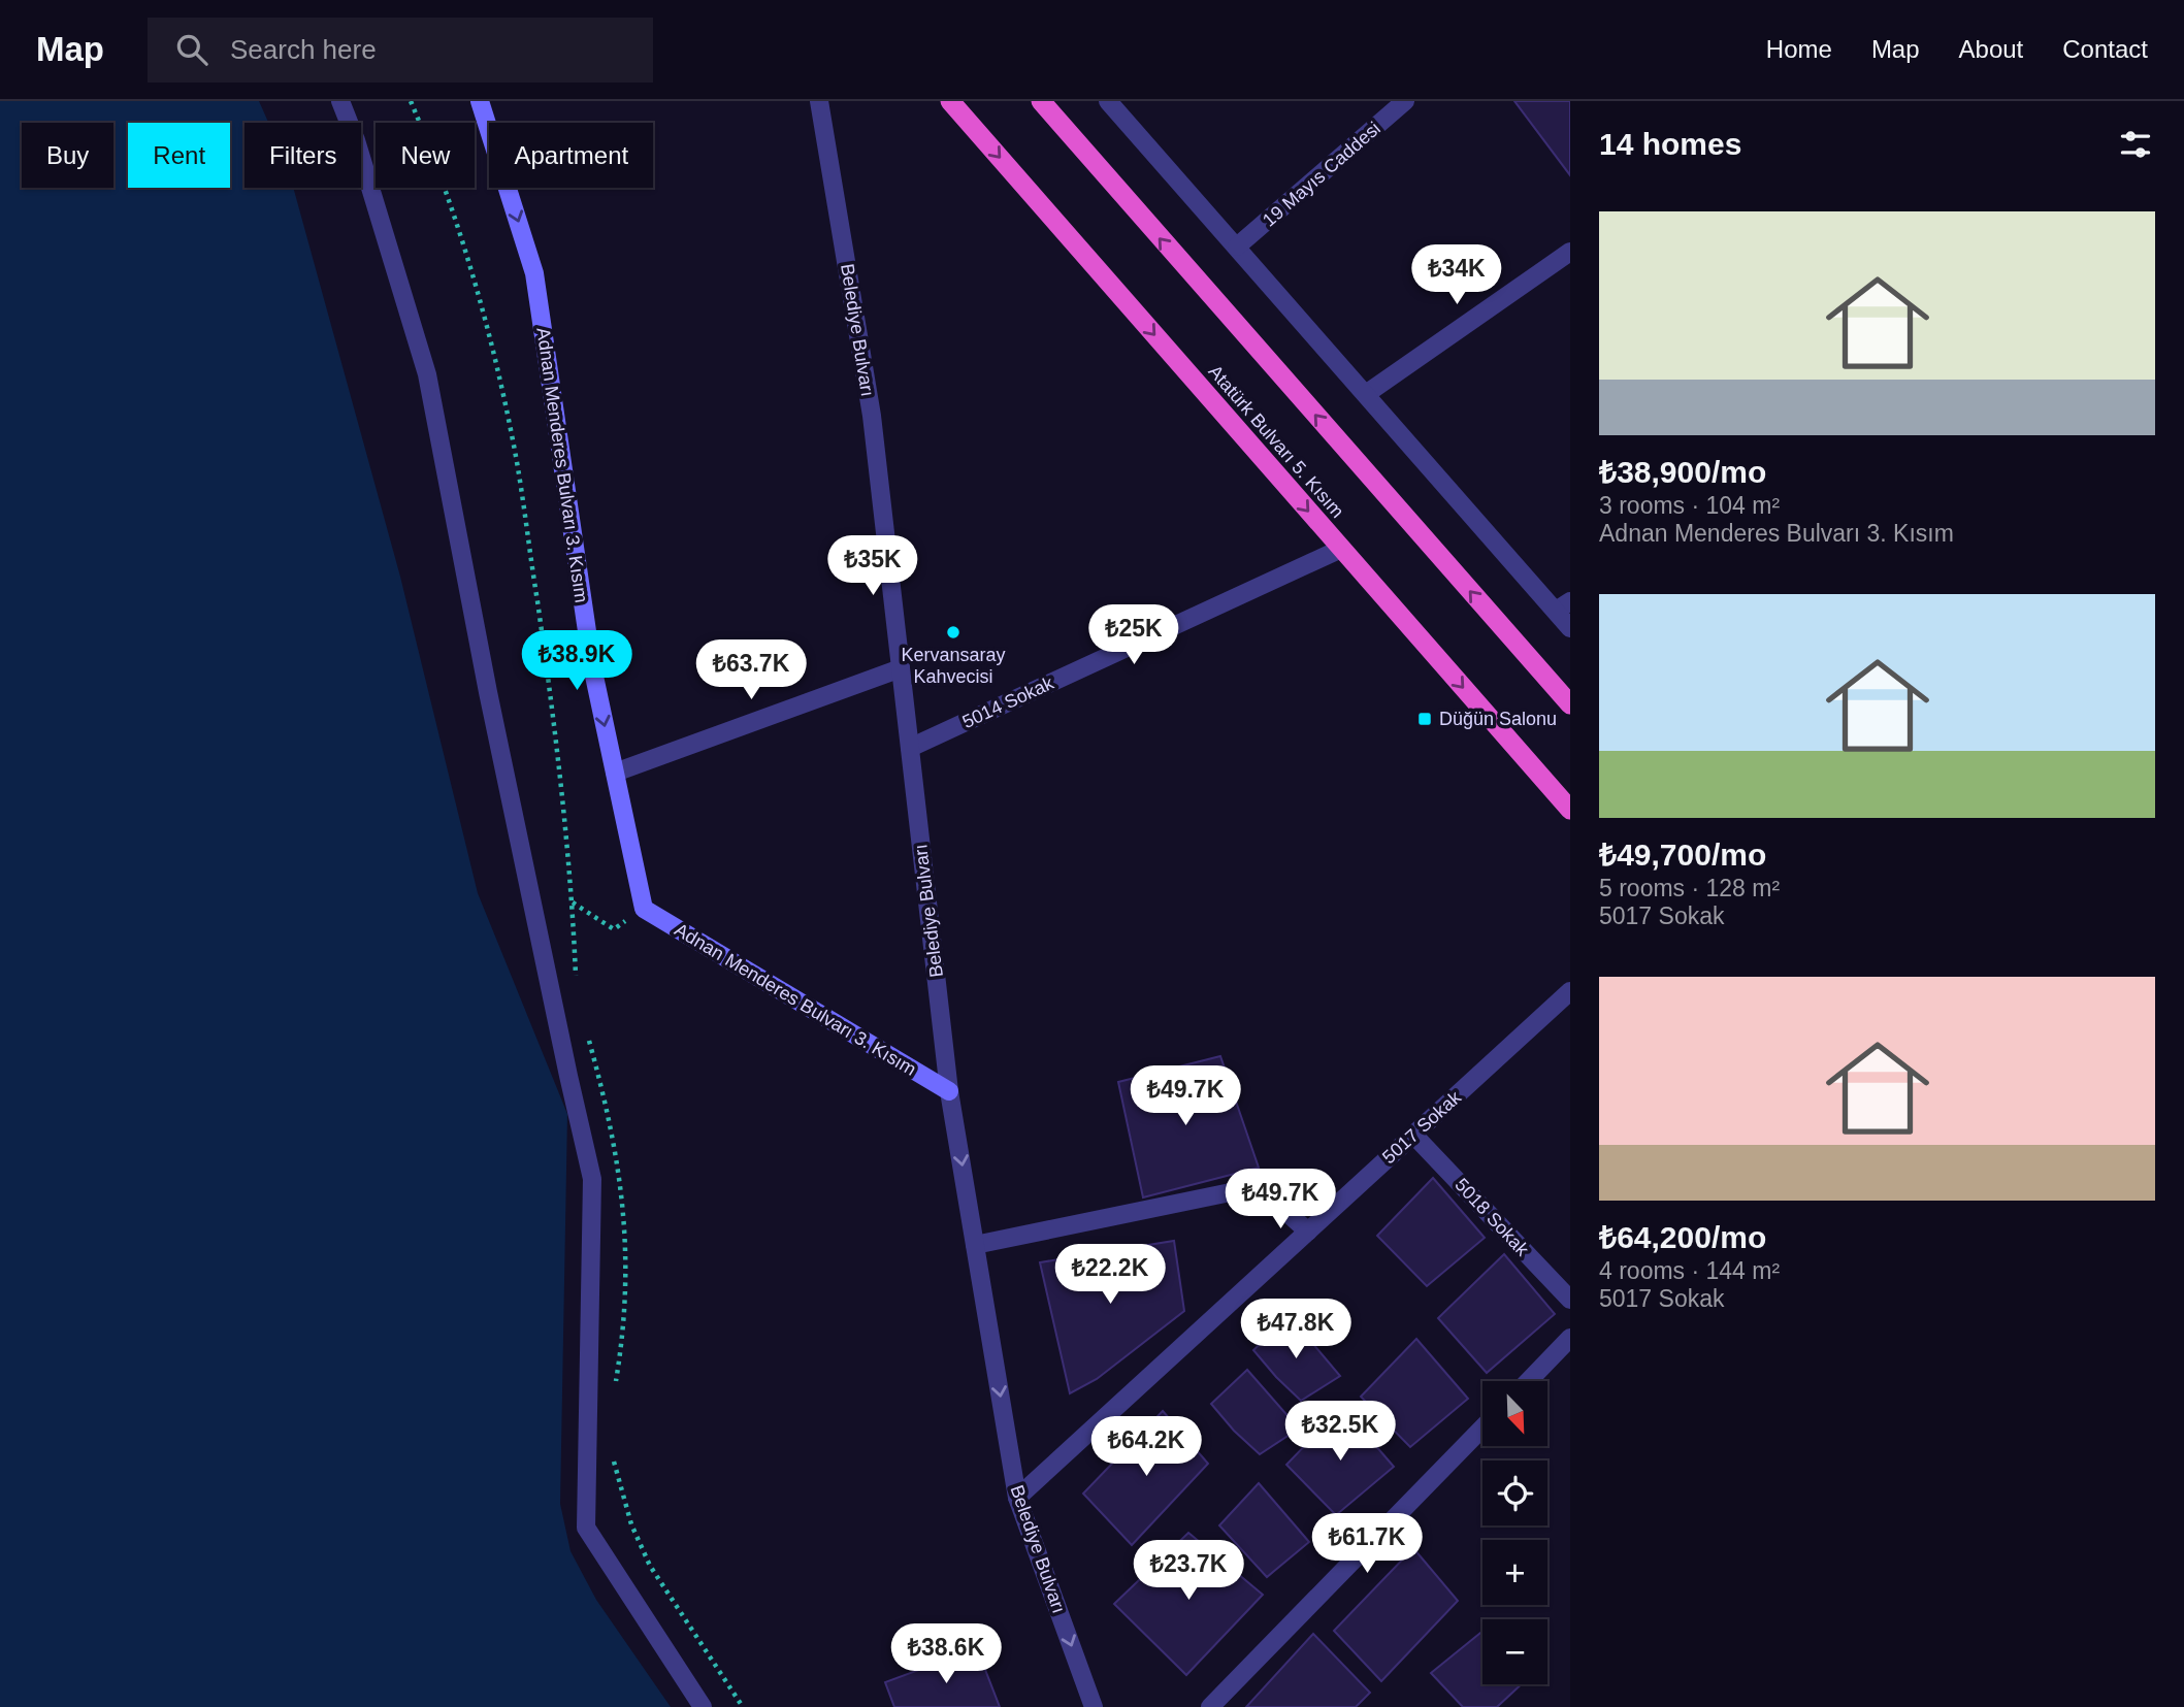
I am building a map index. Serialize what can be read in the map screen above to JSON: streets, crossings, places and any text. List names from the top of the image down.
{
  "streets": {
    "highway": ["Atatürk Bulvarı 5. Kısım"],
    "main road": ["Adnan Menderes Bulvarı 3. Kısım"],
    "street": [
      "19 Mayıs Caddesi",
      "Belediye Bulvarı",
      "5014 Sokak",
      "5017 Sokak",
      "5018 Sokak"
    ]
  },
  "crossings": [
    ["Belediye Bulvarı", "Adnan Menderes Bulvarı 3. Kısım"],
    ["Belediye Bulvarı", "5014 Sokak"],
    ["Belediye Bulvarı", "5017 Sokak"],
    ["Atatürk Bulvarı 5. Kısım", "5014 Sokak"],
    ["5017 Sokak", "5018 Sokak"]
  ],
  "one_way": ["Belediye Bulvarı", "Adnan Menderes Bulvarı 3. Kısım"],
  "places": {
    "other": ["Kervansaray Kahvecisi"],
    "transit": ["Düğün Salonu"]
  },
  "north": "bottom right",
  "page": {
    "header": "Map",
    "search": "Search here",
    "nav": [
      "Home",
      "Map",
      "About",
      "Contact"
    ],
    "heading": "14 homes",
    "chip": [
      "Buy",
      "Rent",
      "Filters",
      "New",
      "Apartment"
    ],
    "list": [
      {
        "name": "₺38,900/mo",
        "note": "3 rooms · 104 m² · Adnan Menderes Bulvarı 3. Kısım"
      },
      {
        "name": "₺49,700/mo",
        "note": "5 rooms · 128 m² · 5017 Sokak"
      },
      {
        "name": "₺64,200/mo",
        "note": "4 rooms · 144 m² · 5017 Sokak"
      }
    ],
    "price": [
      "₺34K",
      "₺35K",
      "₺25K",
      "₺38.9K",
      "₺63.7K",
      "₺49.7K",
      "₺49.7K",
      "₺22.2K",
      "₺47.8K",
      "₺32.5K",
      "₺64.2K",
      "₺61.7K",
      "₺23.7K",
      "₺38.6K"
    ],
    "map_buttons": ["+", "−"]
  }
}
